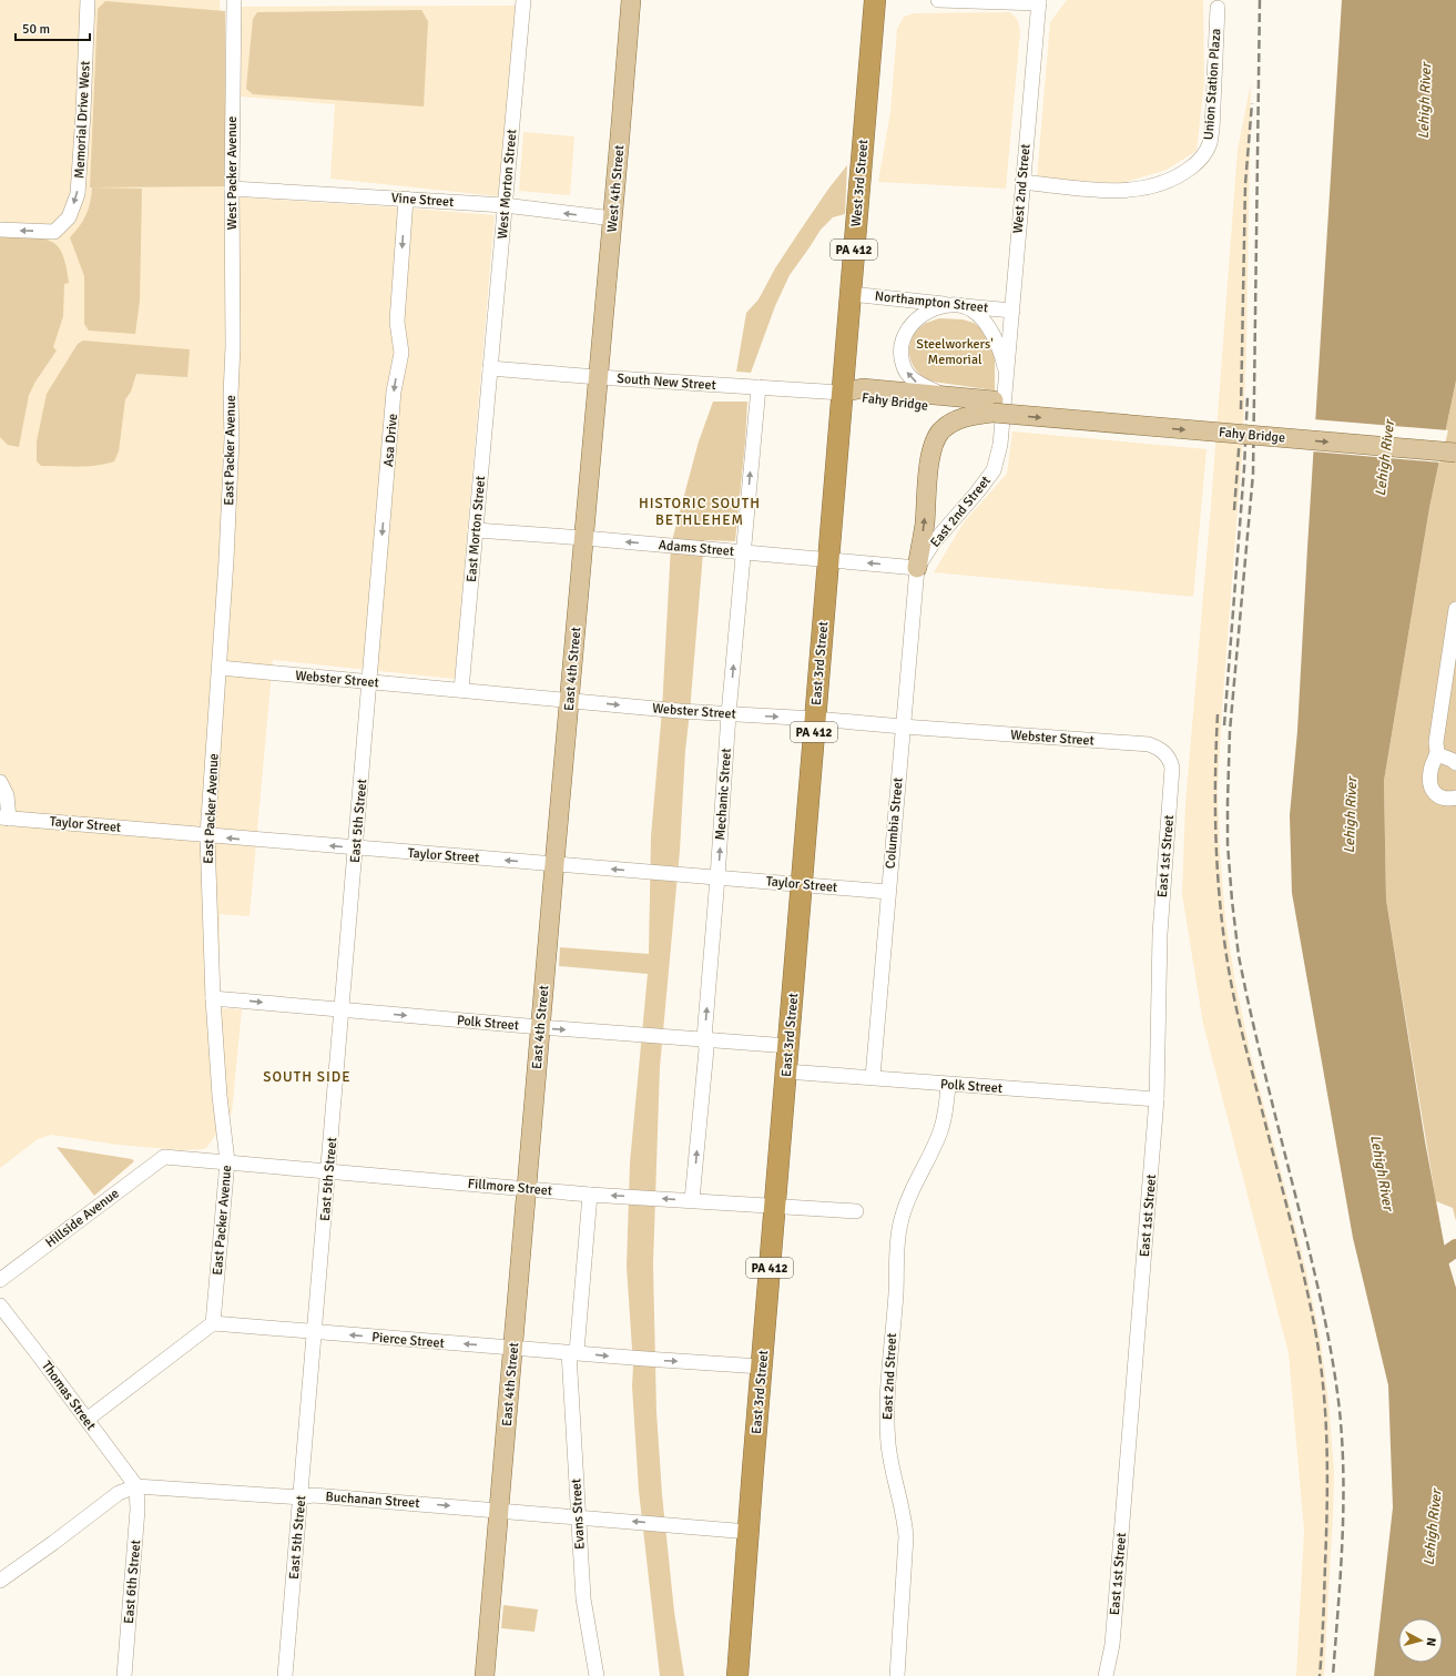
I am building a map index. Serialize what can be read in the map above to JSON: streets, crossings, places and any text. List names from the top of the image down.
{
  "streets": {
    "highway": ["West 3rd Street", "PA 412", "East 3rd Street"],
    "main road": ["West 4th Street", "Fahy Bridge", "East 4th Street"],
    "street": [
      "Union Station Plaza",
      "Memorial Drive West",
      "West Packer Avenue",
      "West Morton Street",
      "West 2nd Street",
      "Vine Street",
      "Northampton Street",
      "South New Street",
      "Asa Drive",
      "East Packer Avenue",
      "East 2nd Street",
      "East Morton Street",
      "Adams Street",
      "Webster Street",
      "Mechanic Street",
      "East 5th Street",
      "Columbia Street",
      "Taylor Street",
      "East 1st Street",
      "Polk Street",
      "Fillmore Street",
      "Hillside Avenue",
      "Pierce Street",
      "Thomas Street",
      "Buchanan Street",
      "Evans Street",
      "East 6th Street"
    ]
  },
  "crossings": [
    ["Union Station Plaza", "West 2nd Street"],
    ["West Packer Avenue", "Vine Street"],
    ["West Packer Avenue", "East Packer Avenue"],
    ["West 3rd Street", "Northampton Street"],
    ["West 3rd Street", "South New Street"],
    ["West 3rd Street", "Fahy Bridge"],
    ["West 3rd Street", "East 3rd Street"],
    ["West Morton Street", "Vine Street"],
    ["West Morton Street", "South New Street"],
    ["West Morton Street", "East Morton Street"],
    ["West 4th Street", "Vine Street"],
    ["West 4th Street", "South New Street"],
    ["West 4th Street", "East 4th Street"],
    ["West 2nd Street", "Northampton Street"],
    ["West 2nd Street", "East 2nd Street"],
    ["Vine Street", "Asa Drive"],
    ["South New Street", "Fahy Bridge"],
    ["South New Street", "East Morton Street"],
    ["South New Street", "East 3rd Street"],
    ["South New Street", "East 4th Street"],
    ["South New Street", "Mechanic Street"],
    ["Fahy Bridge", "East 3rd Street"],
    ["Asa Drive", "Webster Street"],
    ["Asa Drive", "East 5th Street"],
    ["East Packer Avenue", "Webster Street"],
    ["East Packer Avenue", "Taylor Street"],
    ["East Packer Avenue", "Polk Street"],
    ["East Packer Avenue", "Fillmore Street"],
    ["East Packer Avenue", "Pierce Street"],
    ["East 2nd Street", "Adams Street"],
    ["East 2nd Street", "Columbia Street"],
    ["East 2nd Street", "Polk Street"],
    ["East Morton Street", "Adams Street"],
    ["East Morton Street", "Webster Street"],
    ["Adams Street", "East 3rd Street"],
    ["Adams Street", "East 4th Street"],
    ["Adams Street", "Mechanic Street"],
    ["Adams Street", "Columbia Street"],
    ["East 3rd Street", "Webster Street"],
    ["East 3rd Street", "Taylor Street"],
    ["East 3rd Street", "Polk Street"],
    ["East 3rd Street", "Fillmore Street"],
    ["East 3rd Street", "Pierce Street"],
    ["East 3rd Street", "Buchanan Street"],
    ["East 4th Street", "Webster Street"],
    ["East 4th Street", "Taylor Street"],
    ["East 4th Street", "Polk Street"],
    ["East 4th Street", "Fillmore Street"],
    ["East 4th Street", "Pierce Street"],
    ["East 4th Street", "Buchanan Street"],
    ["Webster Street", "Mechanic Street"],
    ["Webster Street", "East 5th Street"],
    ["Webster Street", "Columbia Street"],
    ["Webster Street", "East 1st Street"],
    ["Mechanic Street", "Taylor Street"],
    ["Mechanic Street", "Polk Street"],
    ["Mechanic Street", "Fillmore Street"],
    ["East 5th Street", "Taylor Street"],
    ["East 5th Street", "Polk Street"],
    ["East 5th Street", "Fillmore Street"],
    ["East 5th Street", "Pierce Street"],
    ["East 5th Street", "Buchanan Street"],
    ["Columbia Street", "Taylor Street"],
    ["Columbia Street", "Polk Street"],
    ["East 1st Street", "Polk Street"],
    ["Fillmore Street", "Hillside Avenue"],
    ["Fillmore Street", "Evans Street"],
    ["Pierce Street", "Evans Street"],
    ["Thomas Street", "Buchanan Street"],
    ["Thomas Street", "East 6th Street"],
    ["Buchanan Street", "Evans Street"],
    ["Buchanan Street", "East 6th Street"]
  ],
  "one_way": [
    "Memorial Drive West",
    "Asa Drive",
    "Adams Street",
    "Mechanic Street",
    "Taylor Street",
    "Polk Street"
  ],
  "districts": ["HISTORIC SOUTH BETHLEHEM", "SOUTH SIDE"],
  "water": ["Lehigh River"],
  "parks": ["Steelworkers' Memorial"],
  "scale_bar": "50 m",
  "north": "right"
}
